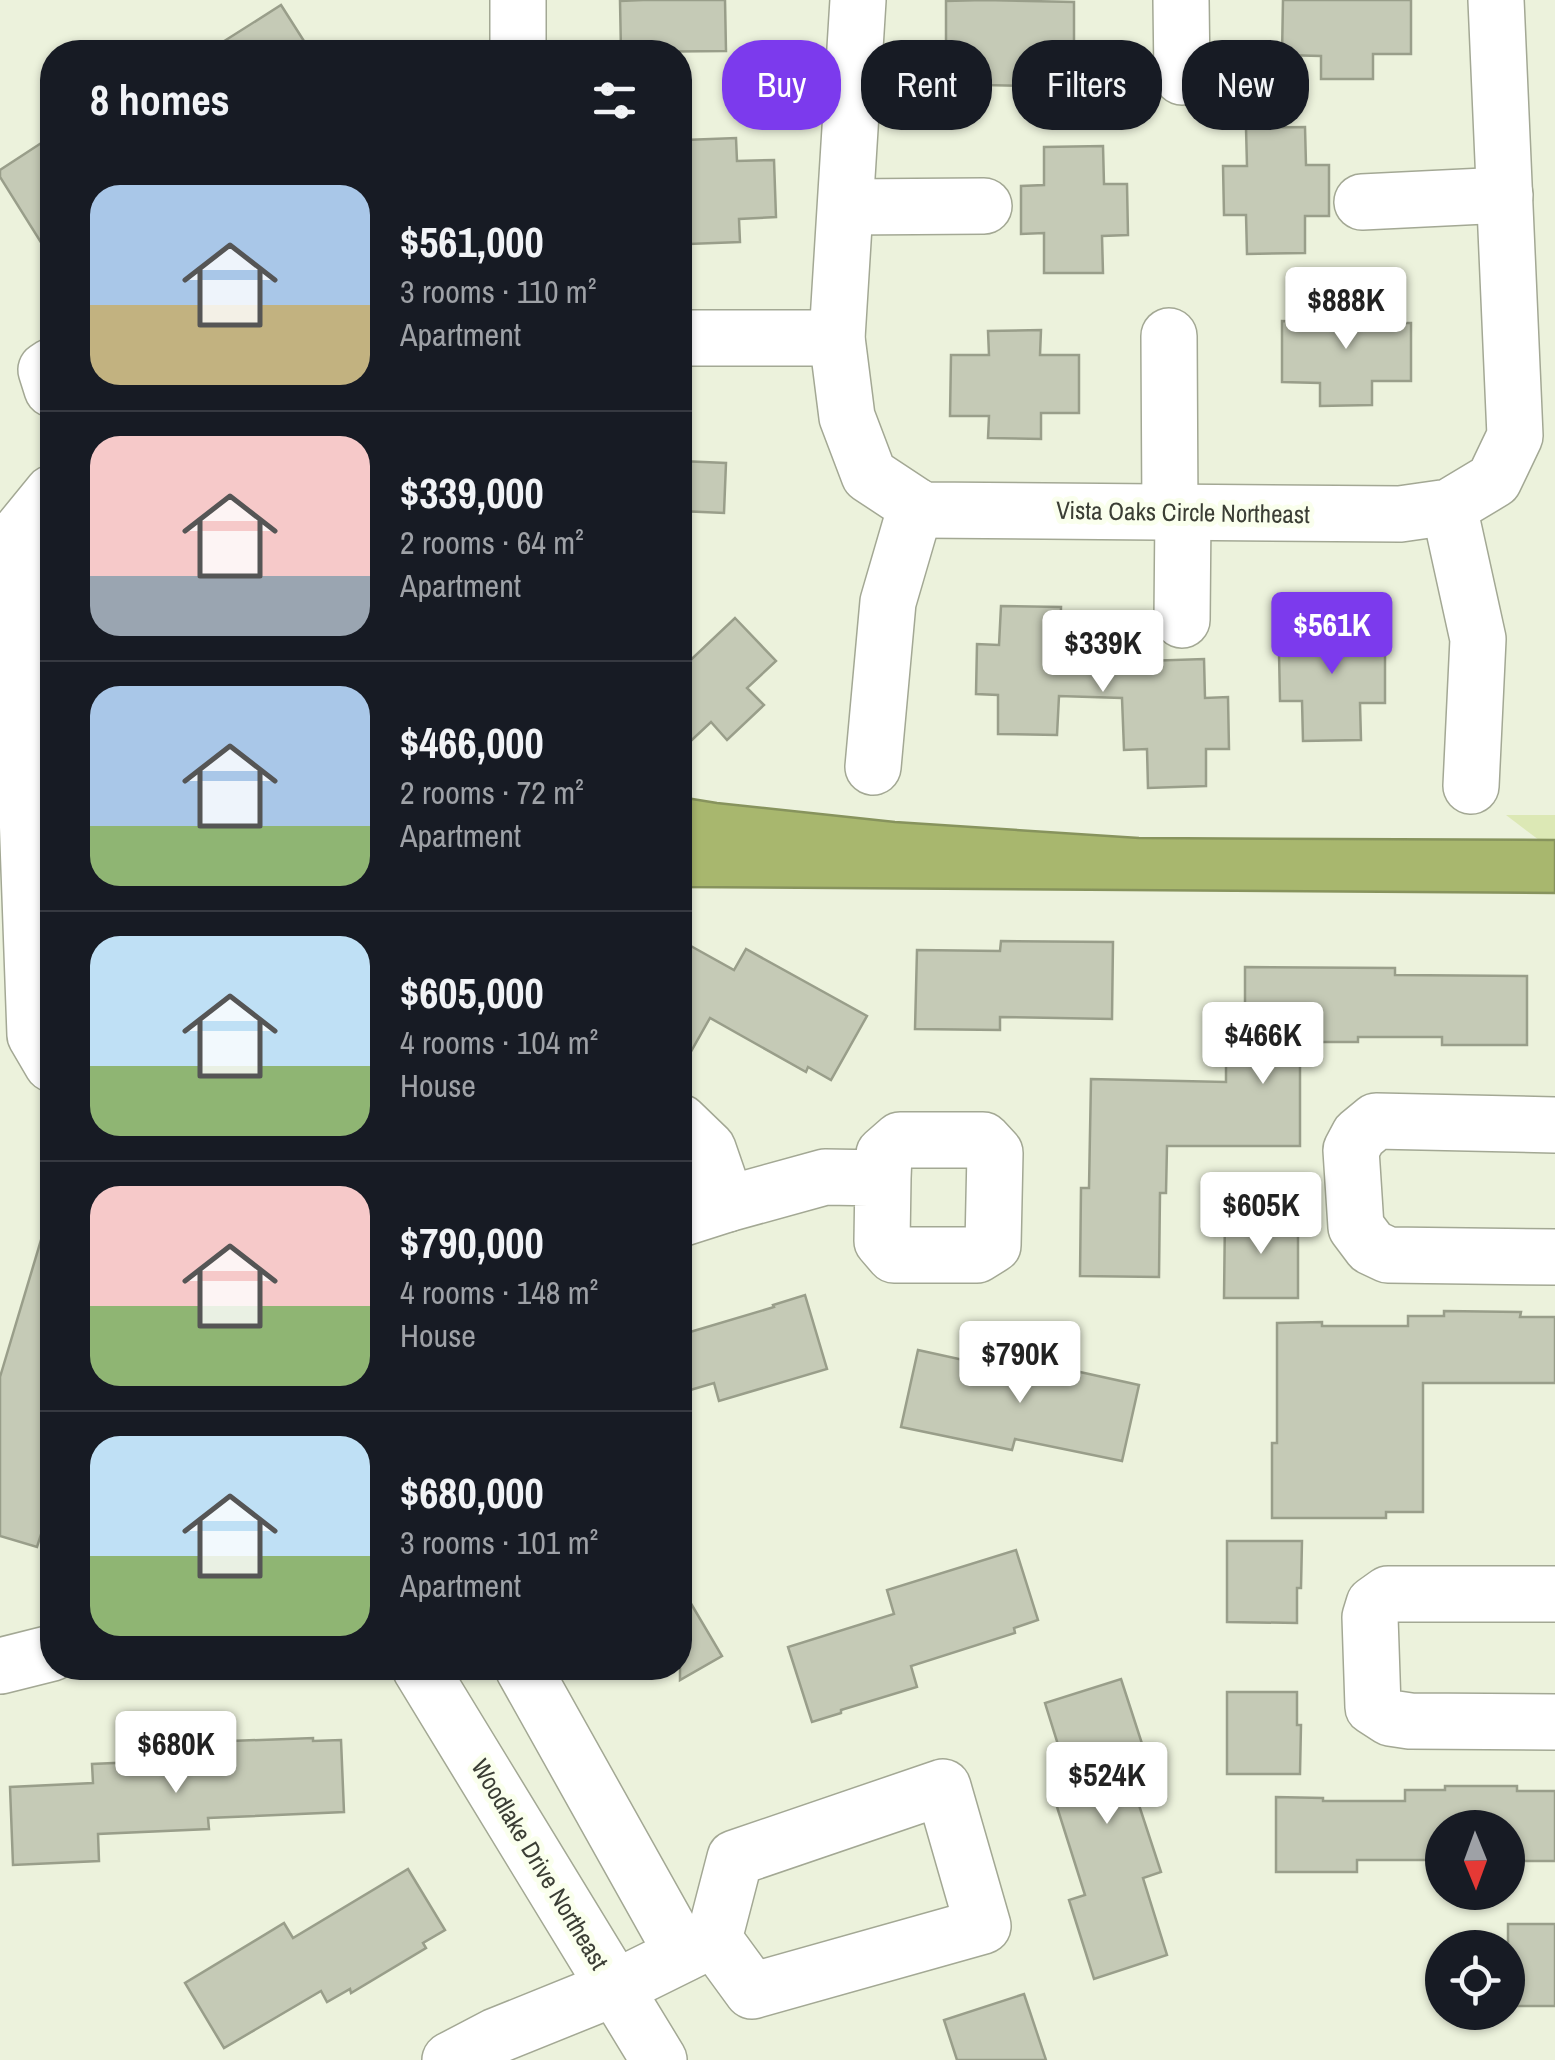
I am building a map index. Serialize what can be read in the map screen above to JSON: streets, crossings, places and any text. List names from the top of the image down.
{
  "streets": {
    "street": ["Vista Oaks Circle Northeast", "Woodlake Drive Northeast"]
  },
  "north": "bottom",
  "page": {
    "chip": [
      "Buy",
      "Rent",
      "Filters",
      "New"
    ],
    "heading": "8 homes",
    "list": [
      {
        "name": "$561,000",
        "note": "3 rooms · 110 m² · Apartment"
      },
      {
        "name": "$339,000",
        "note": "2 rooms · 64 m² · Apartment"
      },
      {
        "name": "$466,000",
        "note": "2 rooms · 72 m² · Apartment"
      },
      {
        "name": "$605,000",
        "note": "4 rooms · 104 m² · House"
      },
      {
        "name": "$790,000",
        "note": "4 rooms · 148 m² · House"
      },
      {
        "name": "$680,000",
        "note": "3 rooms · 101 m² · Apartment"
      }
    ],
    "price": [
      "$888K",
      "$561K",
      "$339K",
      "$466K",
      "$605K",
      "$790K",
      "$680K",
      "$524K"
    ]
  }
}
